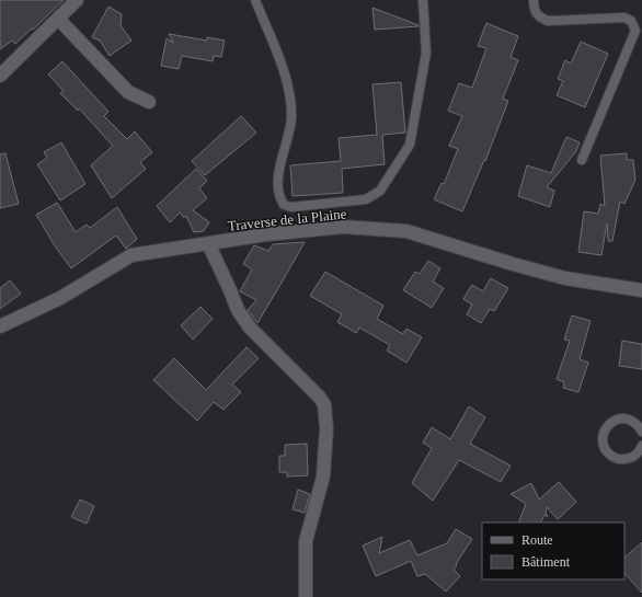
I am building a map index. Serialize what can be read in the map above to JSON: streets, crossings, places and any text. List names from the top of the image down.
{
  "streets": {
    "street": ["Traverse de la Plaine"]
  },
  "legend": ["Route", "Bâtiment"]
}
